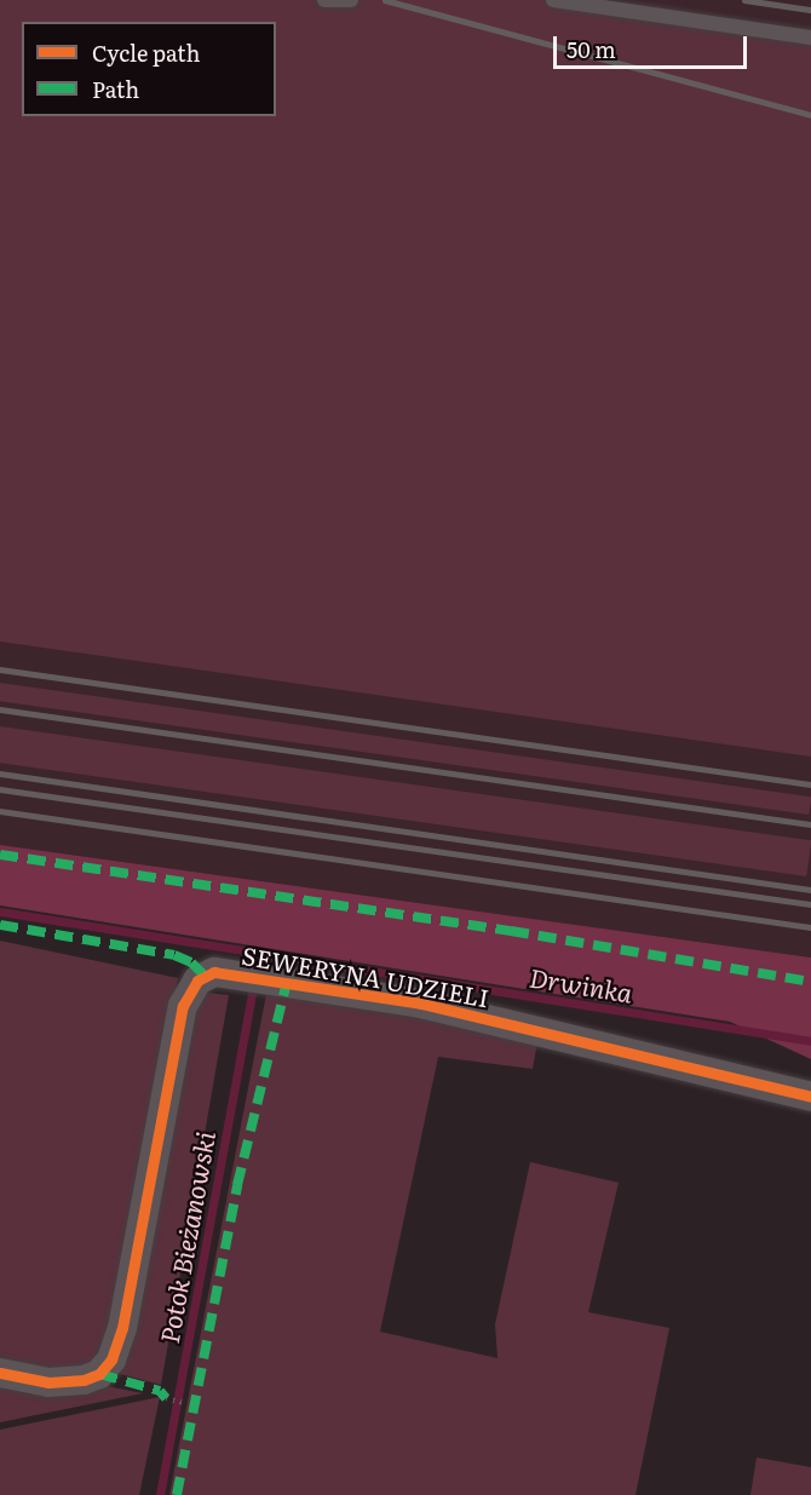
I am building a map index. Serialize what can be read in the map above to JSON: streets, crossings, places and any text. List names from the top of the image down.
{
  "streets": {
    "street": ["SEWERYNA UDZIELI"]
  },
  "water": ["Drwinka", "Potok Bieżanowski"],
  "legend": ["Cycle path", "Path"],
  "scale_bar": "50 m"
}
